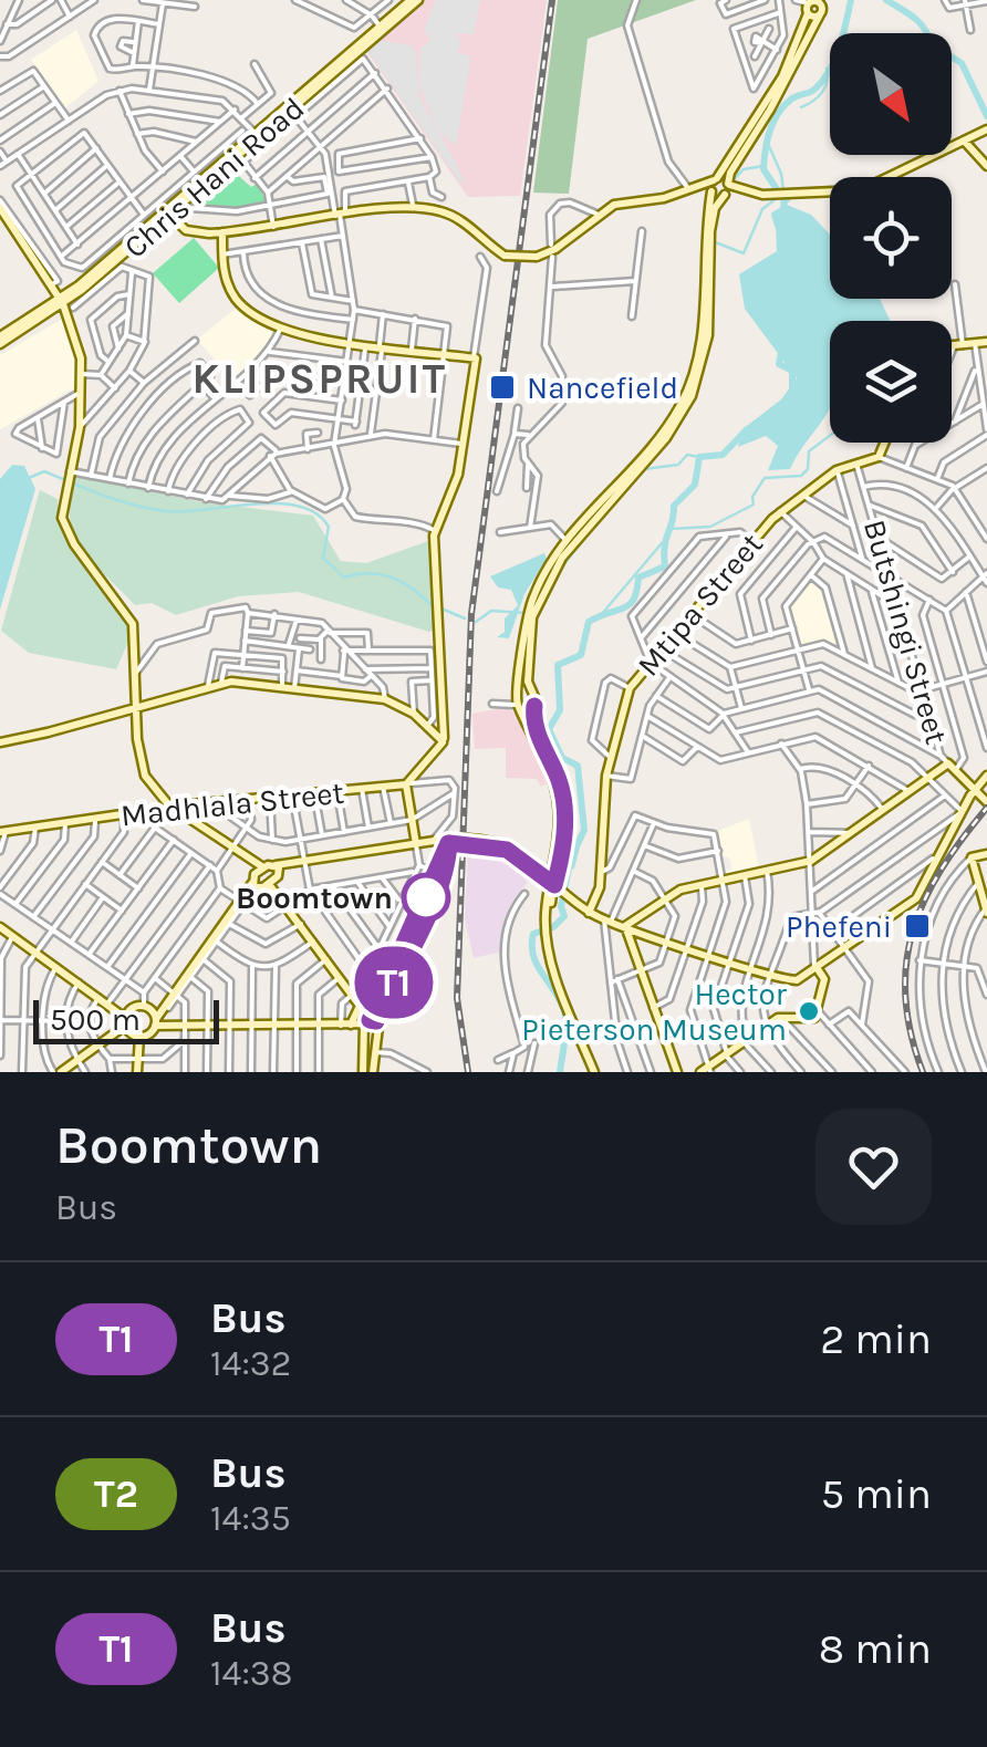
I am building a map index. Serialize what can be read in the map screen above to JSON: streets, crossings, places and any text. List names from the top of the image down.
{
  "streets": {
    "main road": [
      "Chris Hani Road",
      "Mtipa Street",
      "Butshingi Street",
      "Madhlala Street"
    ]
  },
  "crossings": [
    ["Mtipa Street", "Butshingi Street"]
  ],
  "districts": ["KLIPSPRUIT"],
  "places": {
    "transit": ["Nancefield", "Phefeni"],
    "other": ["Boomtown", "Hector Pieterson Museum"]
  },
  "lines": ["bus line T1"],
  "scale_bar": "500 m",
  "north": "bottom right",
  "page": {
    "on_map": "T1",
    "scale": "500 m",
    "heading": ["Boomtown", "Bus"],
    "list": [
      {
        "mark": "T1",
        "name": "Bus",
        "note": "14:32",
        "value": "2 min"
      },
      {
        "mark": "T2",
        "name": "Bus",
        "note": "14:35",
        "value": "5 min"
      },
      {
        "mark": "T1",
        "name": "Bus",
        "note": "14:38",
        "value": "8 min"
      }
    ]
  }
}
